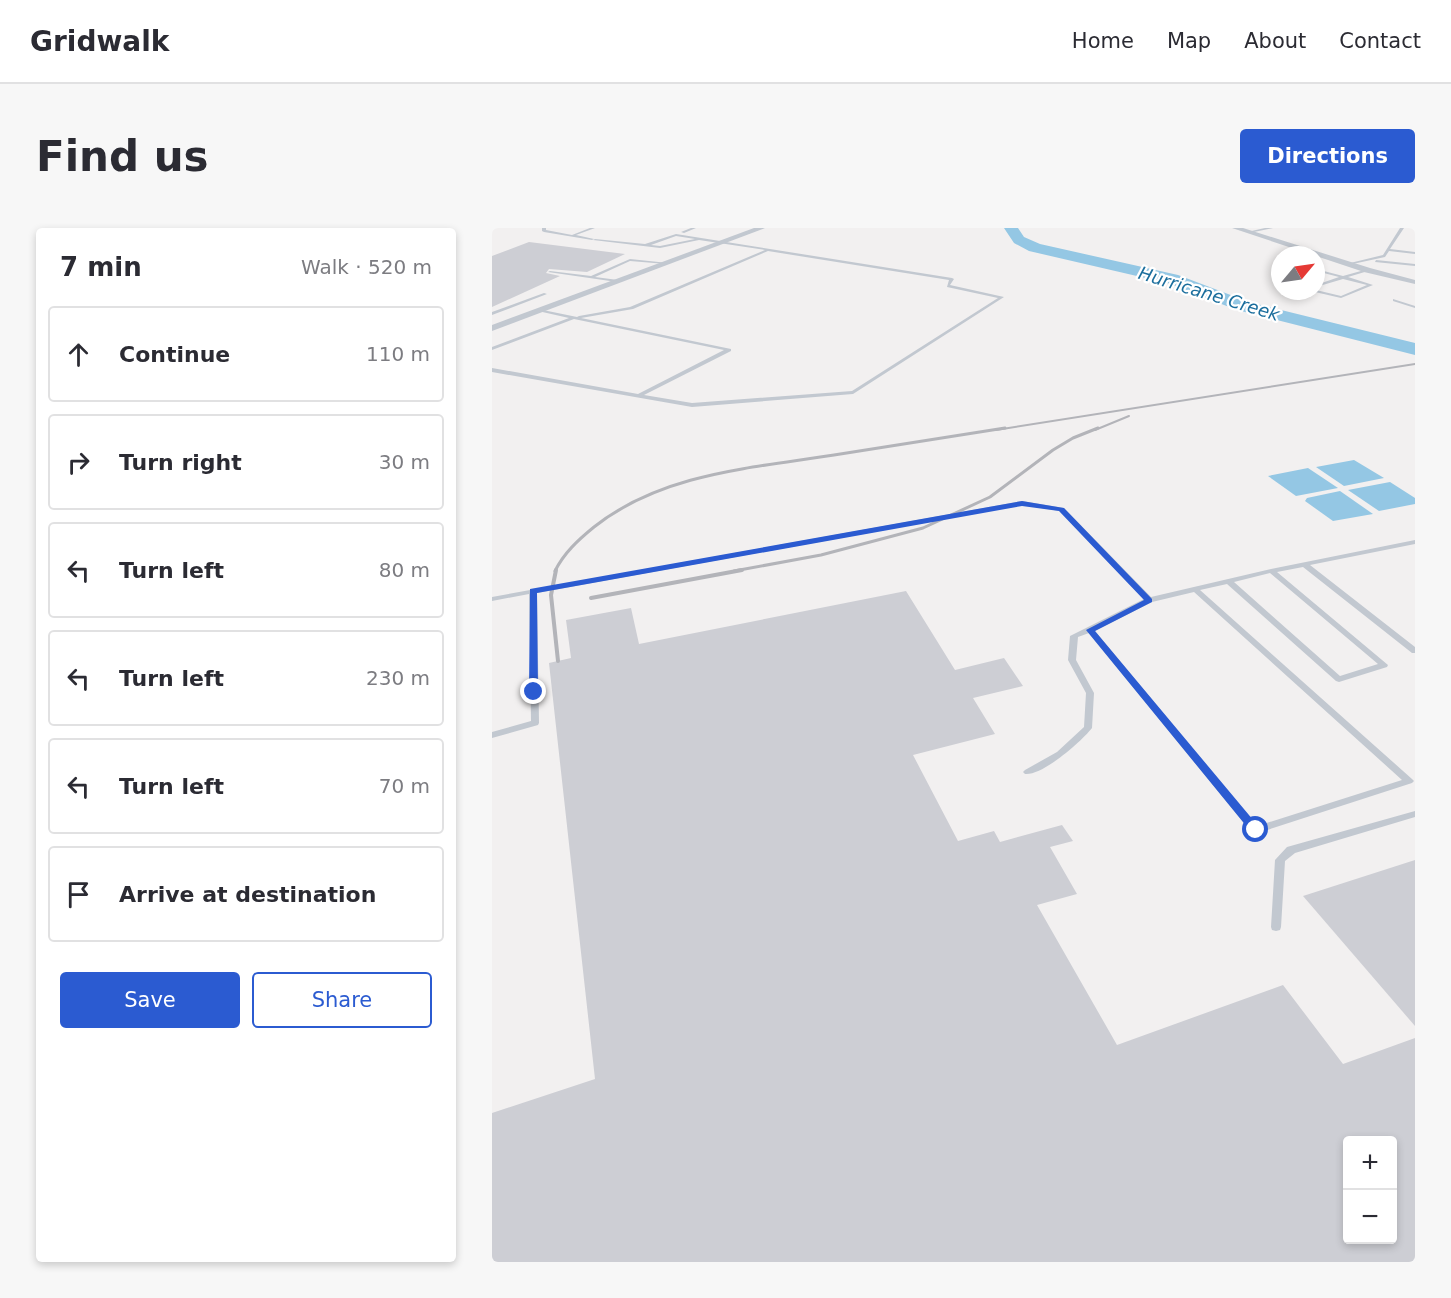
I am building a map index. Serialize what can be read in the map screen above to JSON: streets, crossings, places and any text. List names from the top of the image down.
{
  "water": ["Hurricane Creek"],
  "north": "top right",
  "page": {
    "header": "Gridwalk",
    "nav": [
      "Home",
      "Map",
      "About",
      "Contact"
    ],
    "buttons": [
      "Directions",
      ["Save", "Share"]
    ],
    "title": "Find us",
    "heading": ["7 min", "Walk · 520 m"],
    "list": [
      ["Continue", "110 m"],
      ["Turn right", "30 m"],
      ["Turn left", "80 m"],
      ["Turn left", "230 m"],
      ["Turn left", "70 m"],
      "Arrive at destination"
    ],
    "map_buttons": ["+", "−"]
  }
}
